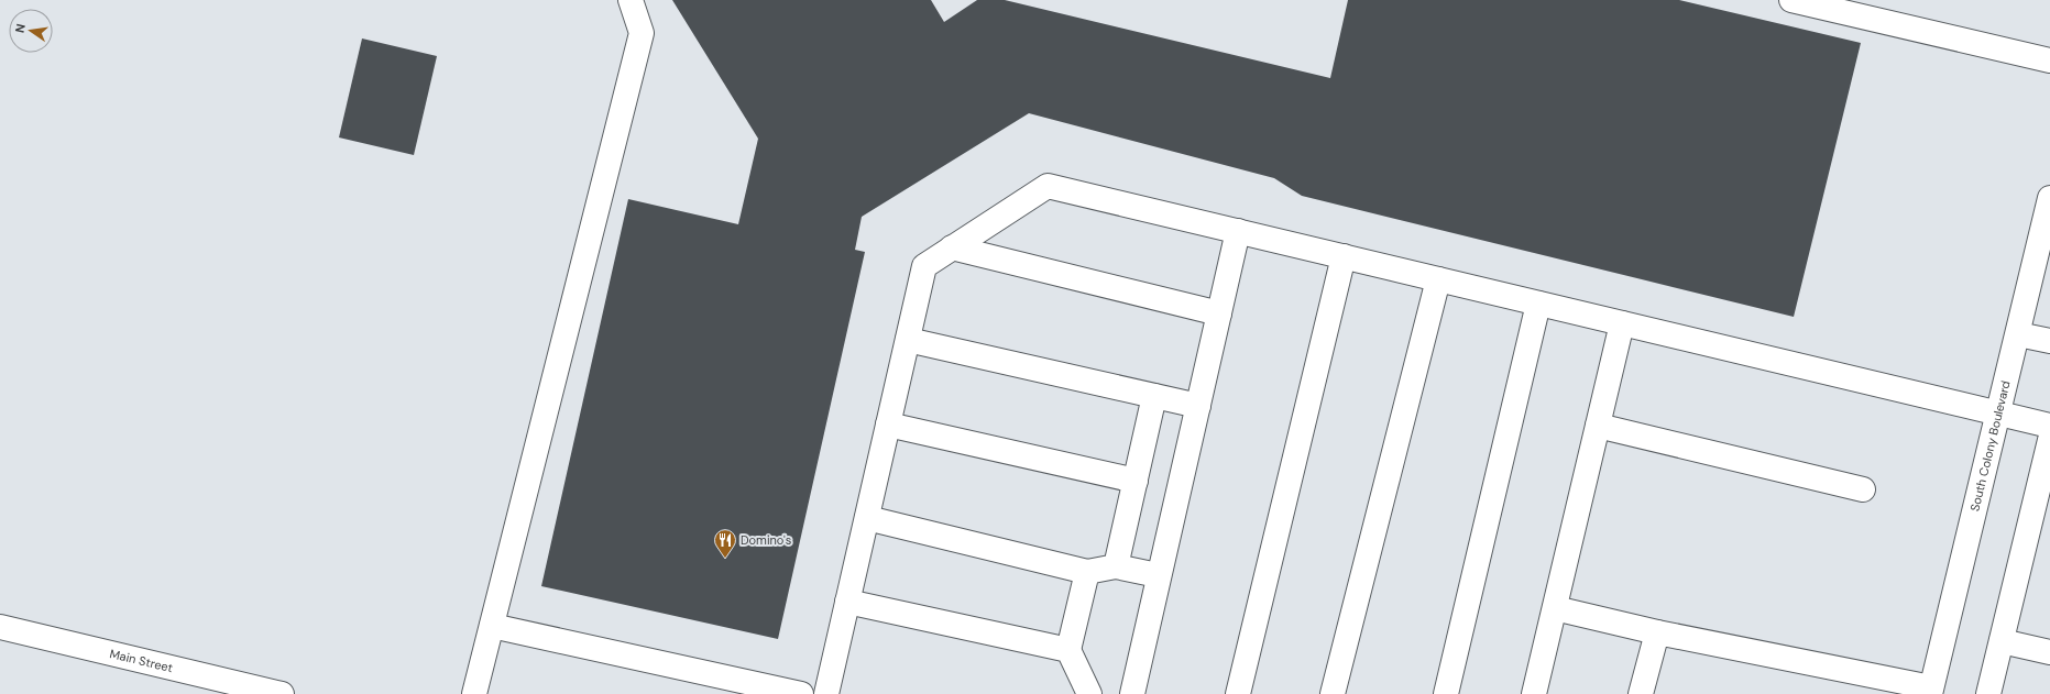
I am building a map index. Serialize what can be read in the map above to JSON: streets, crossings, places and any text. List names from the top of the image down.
{
  "streets": {
    "main road": ["South Colony Boulevard", "Main Street"]
  },
  "places": {
    "restaurant": ["Domino's"]
  },
  "north": "left"
}
